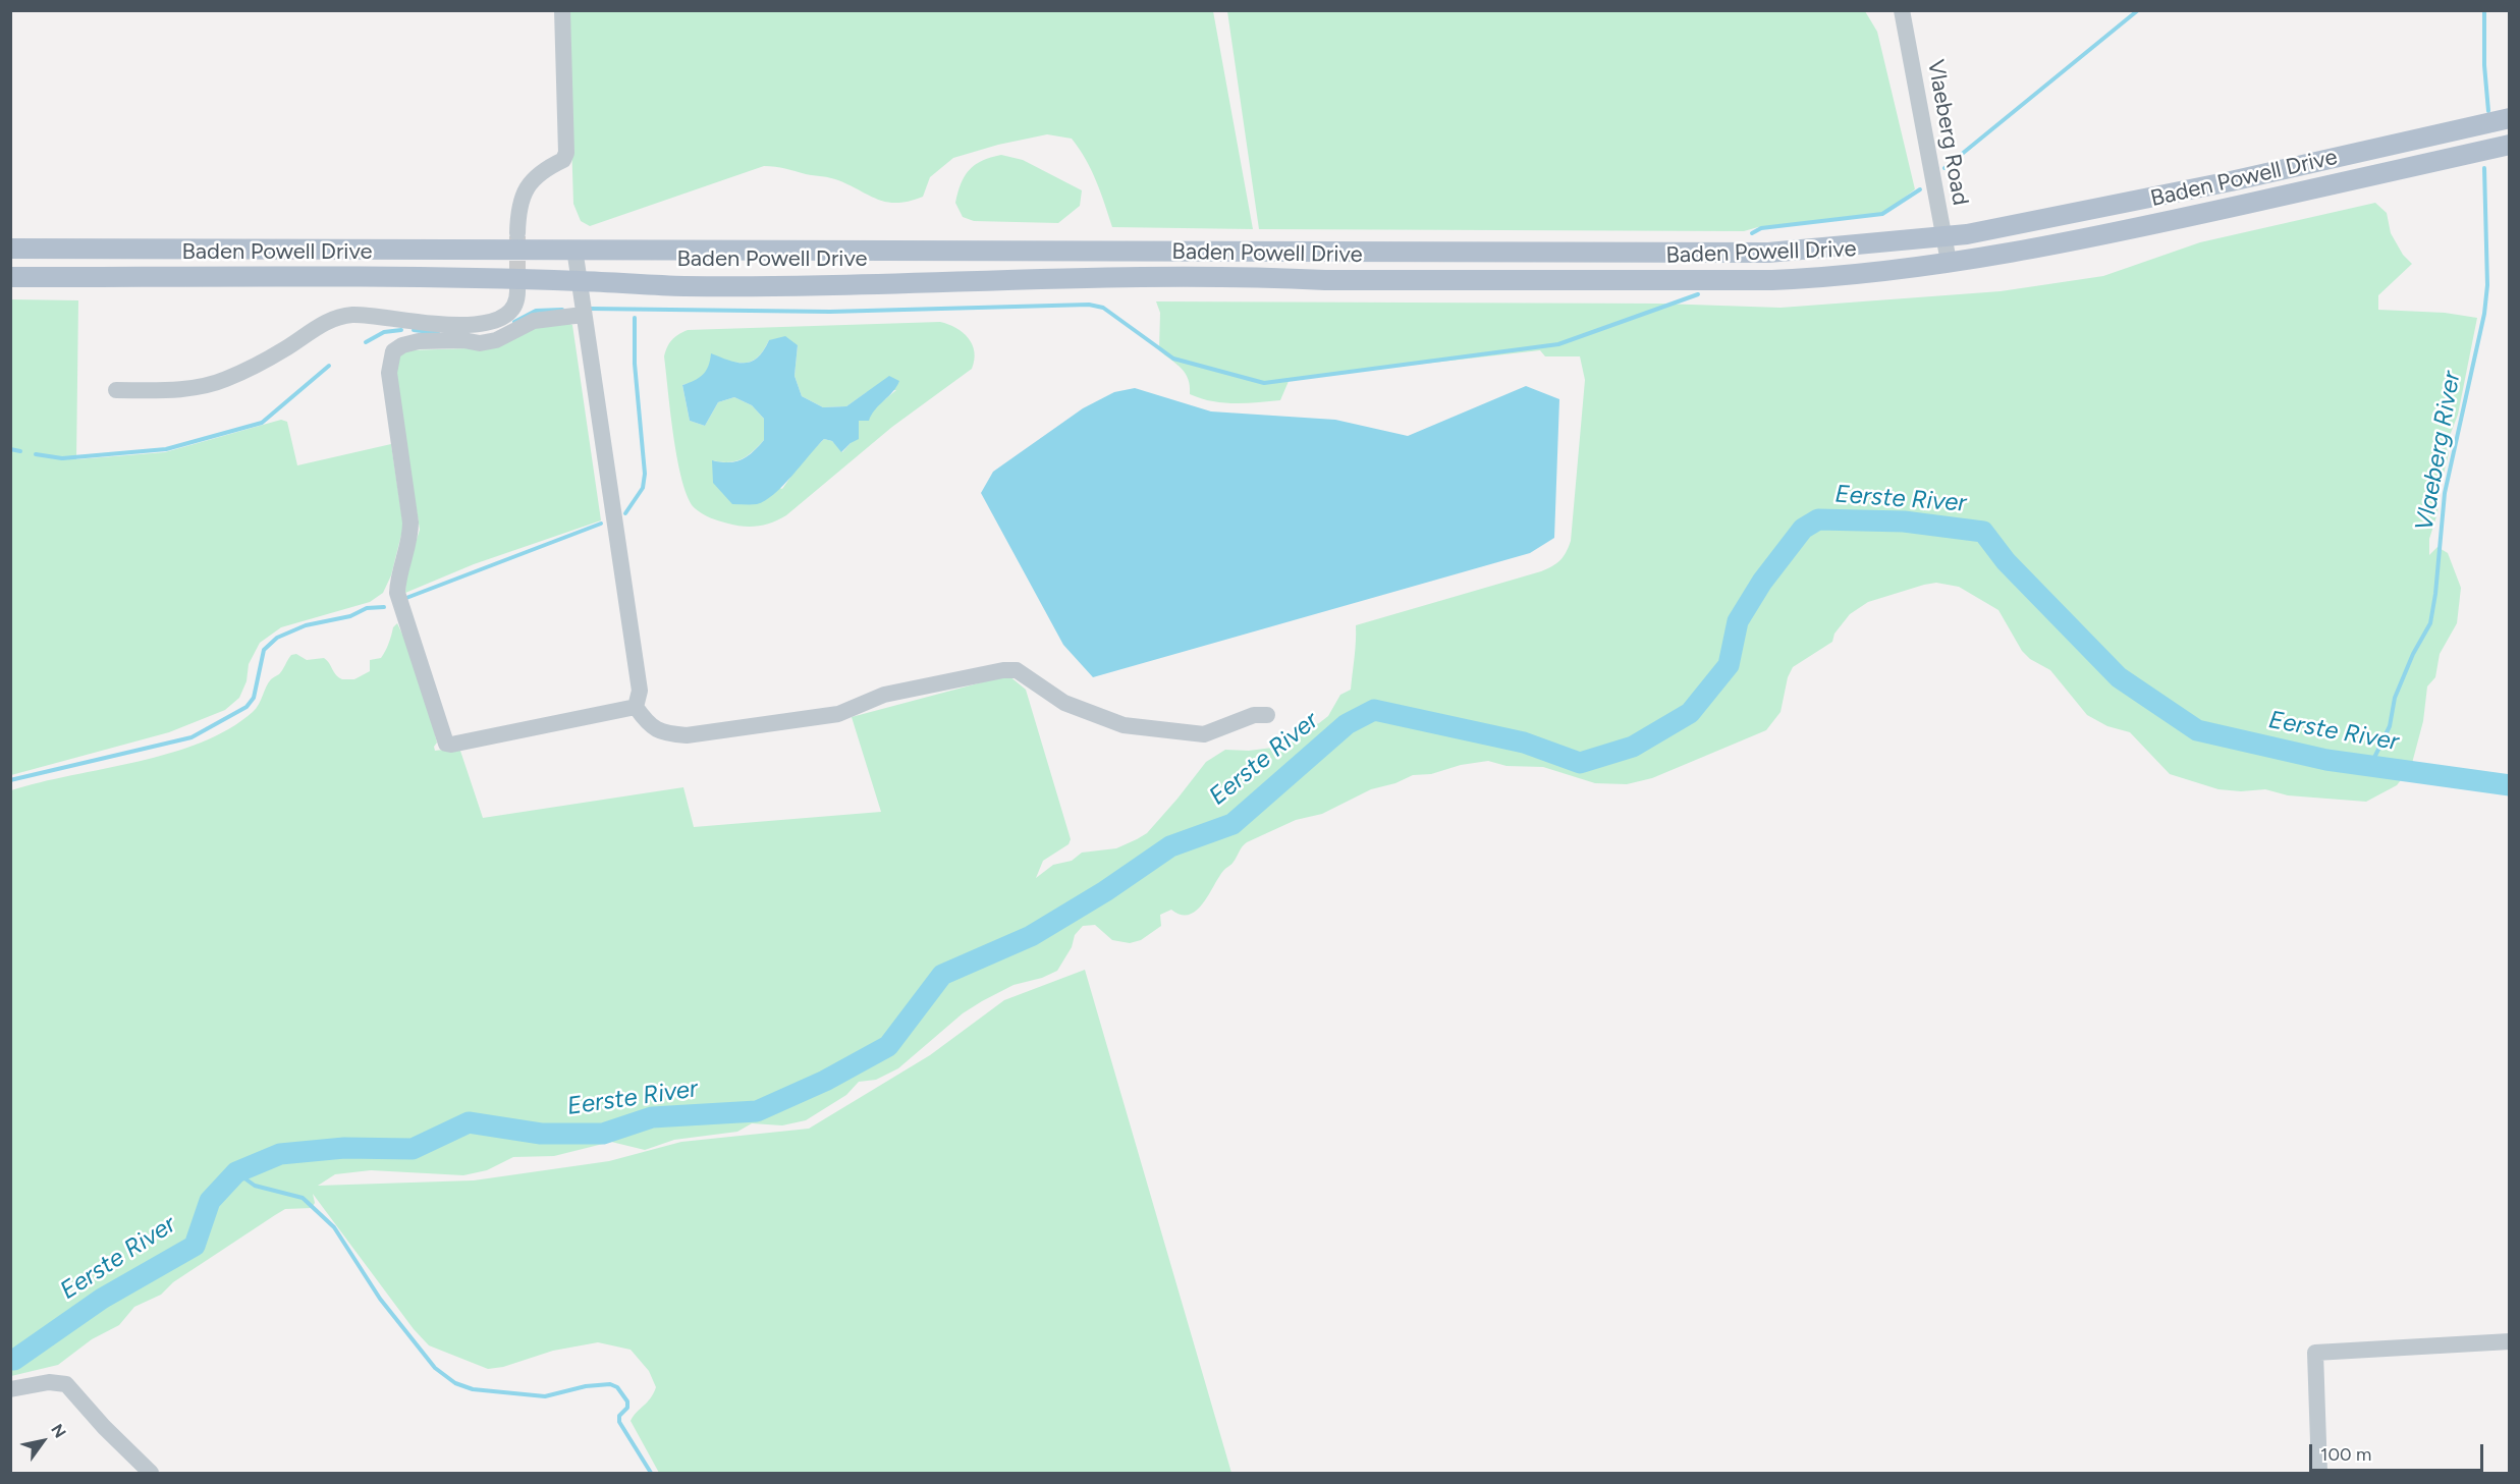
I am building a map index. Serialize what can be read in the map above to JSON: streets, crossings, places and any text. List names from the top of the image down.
{
  "streets": {
    "main road": ["Baden Powell Drive"],
    "street": ["Vlaeberg Road"]
  },
  "crossings": [
    ["Vlaeberg Road", "Baden Powell Drive"]
  ],
  "water": ["Vlaeberg River", "Eerste River"],
  "scale_bar": "100 m",
  "north": "top right"
}
